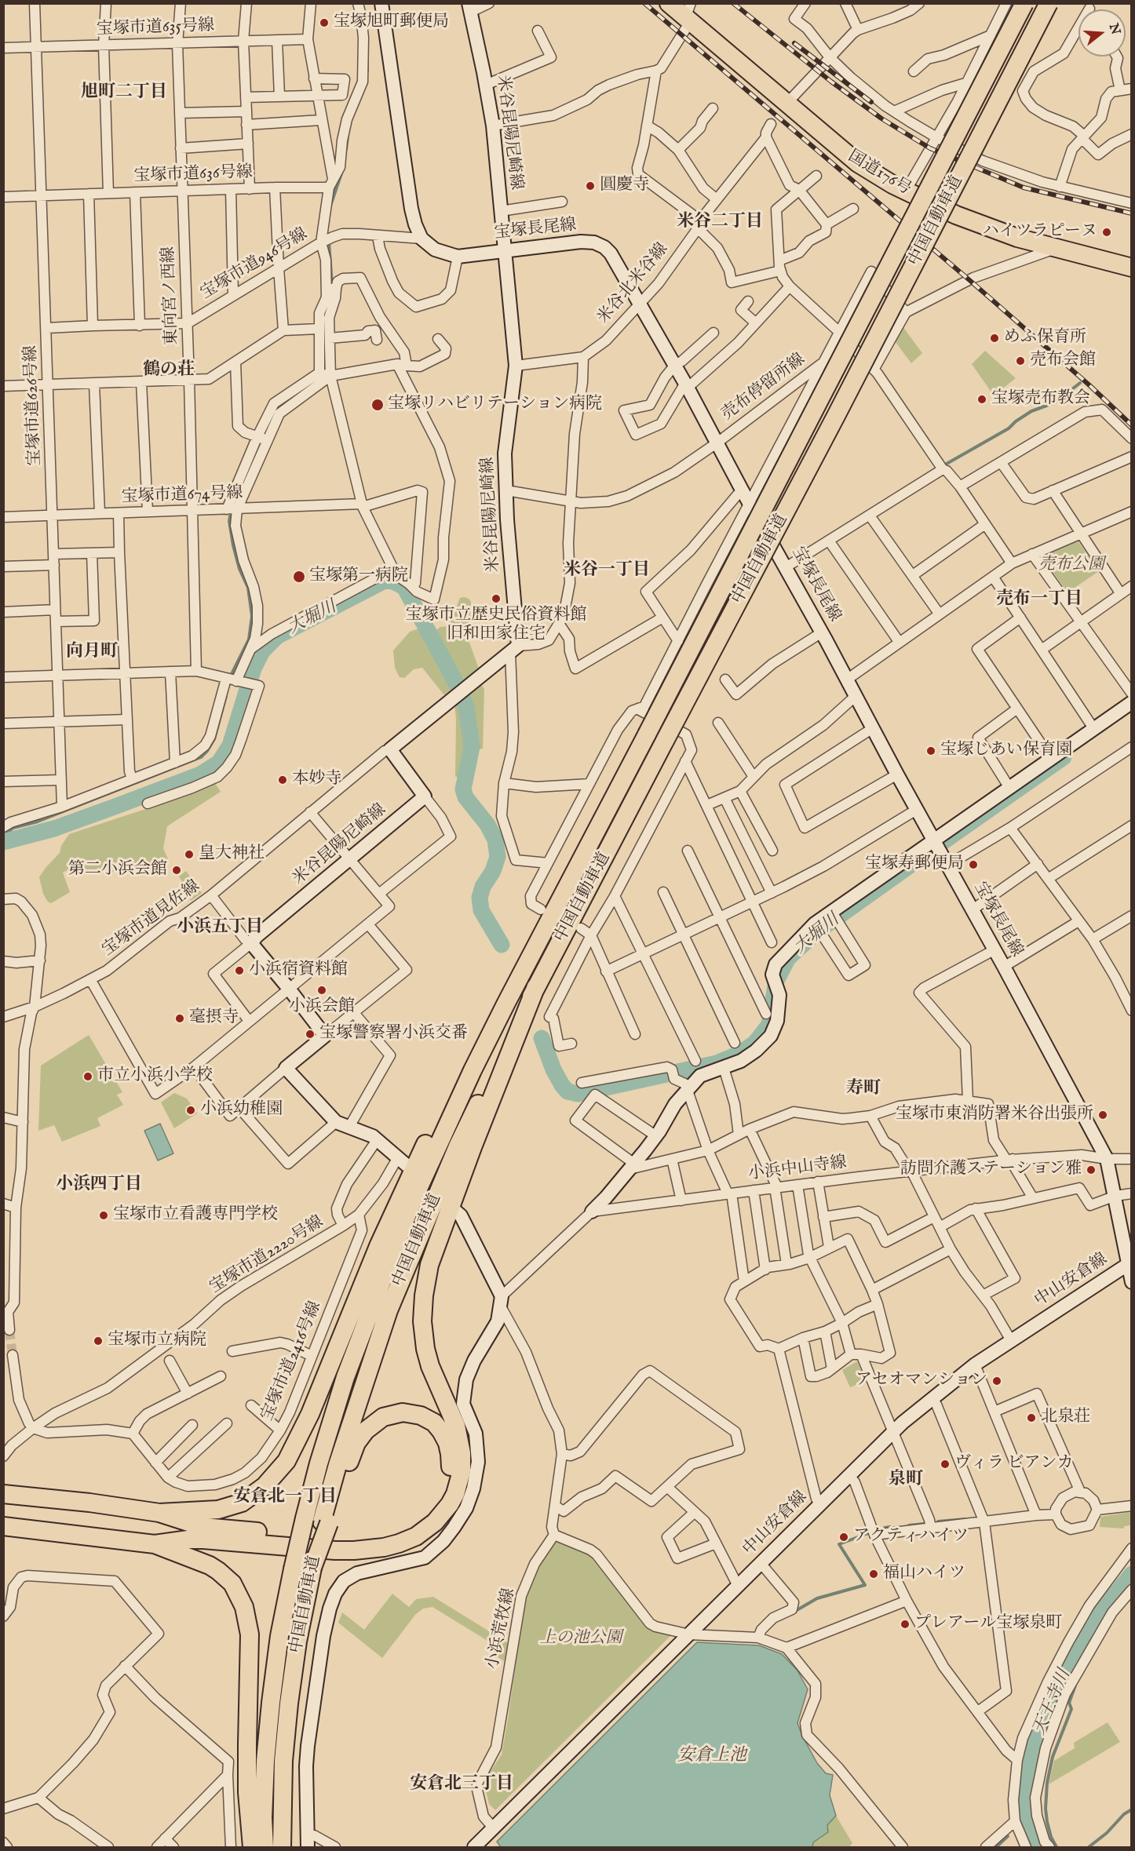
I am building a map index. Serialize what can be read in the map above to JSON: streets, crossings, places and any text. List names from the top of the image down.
{
  "streets": {
    "highway": ["国道176号", "中国自動車道"],
    "street": [
      "宝塚市道635号線",
      "米谷昆陽尼崎線",
      "宝塚市道636号線",
      "宝塚長尾線",
      "宝塚市道946号線",
      "米谷北米谷線",
      "東向宮ノ西線",
      "売布停留所線",
      "宝塚市道626号線",
      "宝塚市道674号線",
      "宝塚市道見佐線",
      "小浜中山寺線",
      "宝塚市道2220号線",
      "中山安倉線",
      "宝塚市道2416号線",
      "小浜荒牧線"
    ]
  },
  "crossings": [
    ["宝塚市道635号線", "東向宮ノ西線"],
    ["宝塚市道635号線", "宝塚市道626号線"],
    ["米谷昆陽尼崎線", "宝塚長尾線"],
    ["米谷昆陽尼崎線", "米谷北米谷線"],
    ["米谷昆陽尼崎線", "売布停留所線"],
    ["宝塚市道636号線", "東向宮ノ西線"],
    ["宝塚市道636号線", "宝塚市道626号線"],
    ["宝塚長尾線", "宝塚市道946号線"],
    ["宝塚長尾線", "米谷北米谷線"],
    ["宝塚長尾線", "売布停留所線"],
    ["宝塚長尾線", "小浜中山寺線"],
    ["宝塚長尾線", "中山安倉線"],
    ["宝塚市道946号線", "東向宮ノ西線"],
    ["宝塚市道946号線", "宝塚市道626号線"],
    ["東向宮ノ西線", "宝塚市道674号線"],
    ["宝塚市道626号線", "宝塚市道674号線"],
    ["中山安倉線", "小浜荒牧線"]
  ],
  "districts": [
    "旭町二丁目",
    "米谷二丁目",
    "鶴の荘",
    "米谷一丁目",
    "売布一丁目",
    "向月町",
    "小浜五丁目",
    "寿町",
    "小浜四丁目",
    "泉町",
    "安倉北一丁目",
    "安倉北三丁目"
  ],
  "water": ["大堀川", "天王寺川", "安倉上池"],
  "parks": ["売布公園", "上の池公園"],
  "places": [
    "宝塚旭町郵便局",
    "圓慶寺",
    "ハイツラピーヌ",
    "めふ保育所",
    "売布会館",
    "宝塚売布教会",
    "宝塚リハビリテーション病院",
    "宝塚第一病院",
    "宝塚市立歴史民俗資料館 旧和田家住宅",
    "宝塚じあい保育園",
    "本妙寺",
    "皇大神社",
    "宝塚寿郵便局",
    "第二小浜会館",
    "小浜宿資料館",
    "小浜会館",
    "毫摂寺",
    "宝塚警察署小浜交番",
    "市立小浜小学校",
    "小浜幼稚園",
    "宝塚市東消防署米谷出張所",
    "訪問介護ステーション雅",
    "宝塚市立看護専門学校",
    "宝塚市立病院",
    "アセオマンション",
    "北泉荘",
    "ヴィラ ビアンカ",
    "アクティハイツ",
    "福山ハイツ",
    "プレアール宝塚泉町"
  ],
  "north": "right"
}
